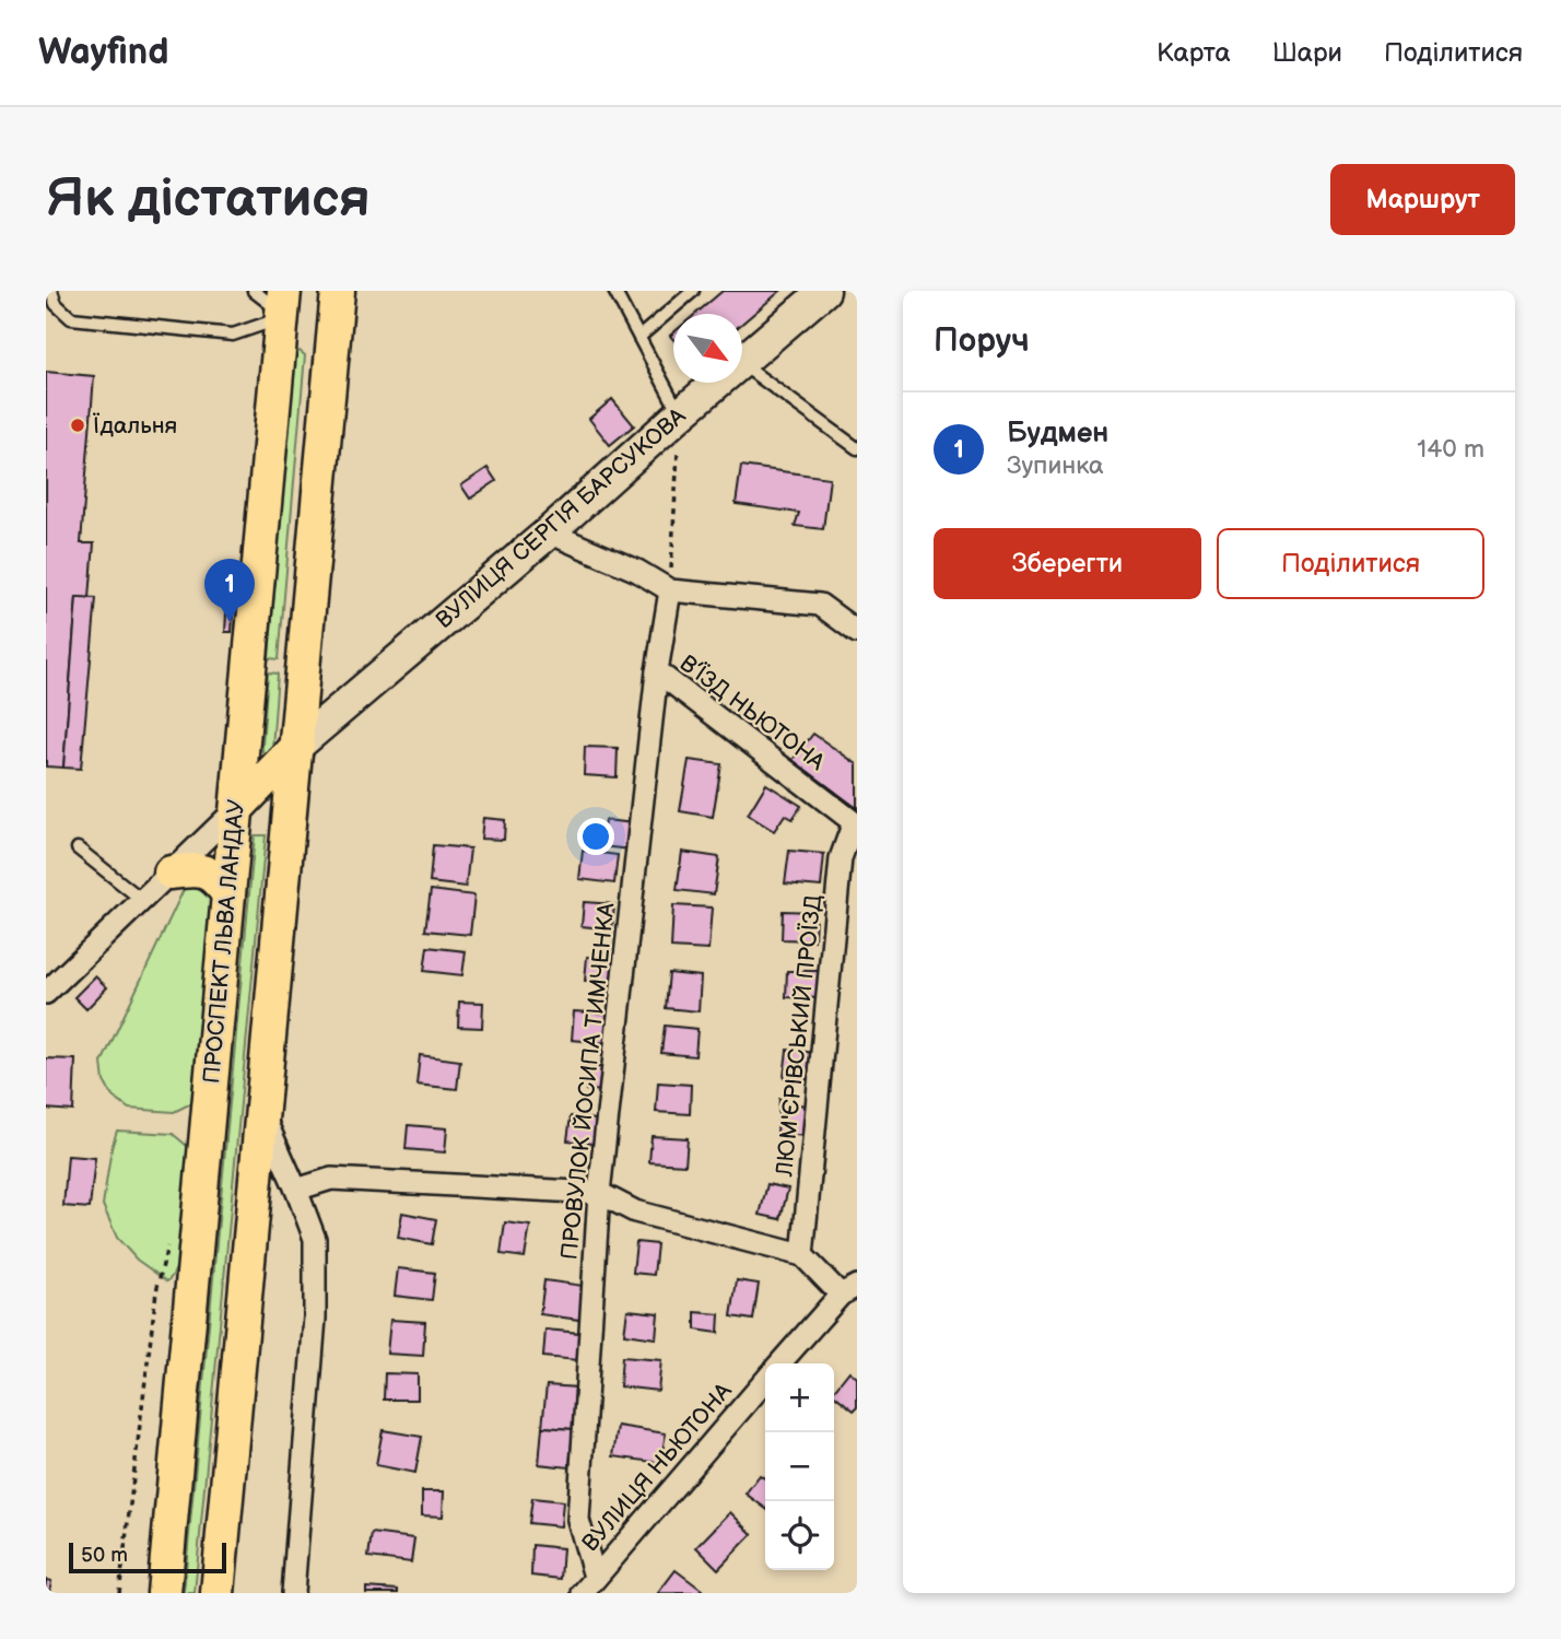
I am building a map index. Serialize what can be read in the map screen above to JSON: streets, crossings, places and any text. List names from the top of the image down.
{
  "streets": {
    "main road": ["ВУЛИЦЯ СЕРГІЯ БАРСУКОВА", "ПРОСПЕКТ ЛЬВА ЛАНДАУ"],
    "street": [
      "В’ЇЗД НЬЮТОНА",
      "ЛЮМ'ЄРІВСЬКИЙ ПРОЇЗД",
      "ПРОВУЛОК ЙОСИПА ТИМЧЕНКА",
      "ВУЛИЦЯ НЬЮТОНА"
    ]
  },
  "crossings": [
    ["В’ЇЗД НЬЮТОНА", "ЛЮМ'ЄРІВСЬКИЙ ПРОЇЗД"],
    ["В’ЇЗД НЬЮТОНА", "ПРОВУЛОК ЙОСИПА ТИМЧЕНКА"],
    ["ПРОВУЛОК ЙОСИПА ТИМЧЕНКА", "ВУЛИЦЯ НЬЮТОНА"]
  ],
  "places": ["Їдальня"],
  "scale_bar": "50 m",
  "north": "bottom right",
  "page": {
    "header": "Wayfind",
    "nav": ["Карта", "Шари", "Поділитися"],
    "buttons": [
      "Маршрут",
      ["Зберегти", "Поділитися"]
    ],
    "title": "Як дістатися",
    "heading": "Поруч",
    "list": [
      {
        "mark": "1",
        "name": "Будмен",
        "note": "Зупинка",
        "value": "140 m"
      }
    ],
    "pins": "1",
    "map_buttons": ["+", "−"],
    "scale": "50 m"
  }
}
